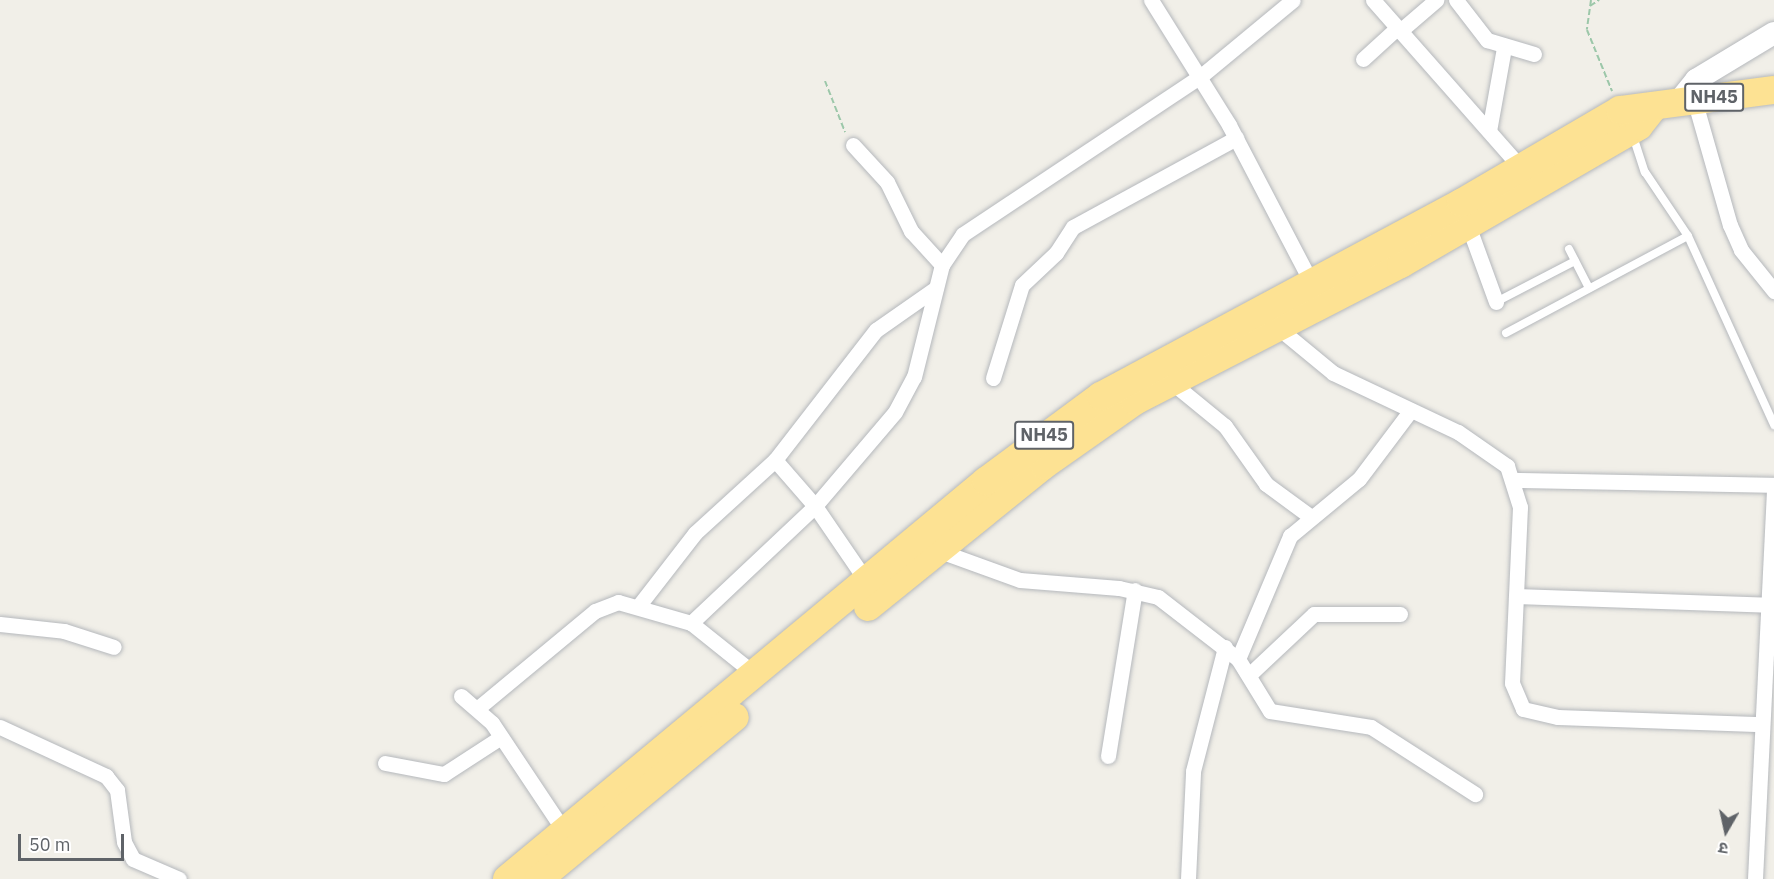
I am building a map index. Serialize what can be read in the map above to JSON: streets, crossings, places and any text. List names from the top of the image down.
{
  "streets": {
    "highway": ["NH45"]
  },
  "scale_bar": "50 m",
  "north": "bottom"
}
